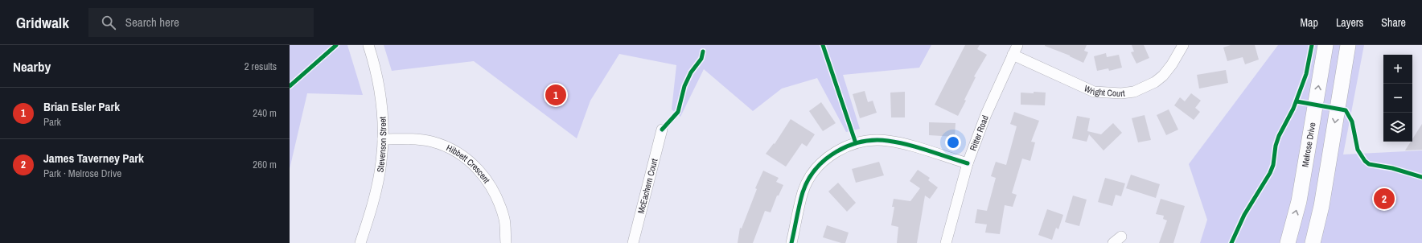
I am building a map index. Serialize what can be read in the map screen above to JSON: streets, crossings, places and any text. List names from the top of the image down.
{
  "streets": {
    "main road": ["Melrose Drive"],
    "street": [
      "Wright Court",
      "Ritter Road",
      "Stevenson Street",
      "Hibbett Crescent",
      "McEachern Court"
    ]
  },
  "crossings": [
    ["Wright Court", "Ritter Road"],
    ["Stevenson Street", "Hibbett Crescent"]
  ],
  "page": {
    "header": "Gridwalk",
    "search": "Search here",
    "nav": ["Map", "Layers", "Share"],
    "heading": ["Nearby", "2 results"],
    "map_buttons": ["+", "−"],
    "pins": ["1", "2"],
    "list": [
      {
        "mark": "1",
        "name": "Brian Esler Park",
        "note": "Park",
        "value": "240 m"
      },
      {
        "mark": "2",
        "name": "James Taverney Park",
        "note": "Park · Melrose Drive",
        "value": "260 m"
      }
    ]
  }
}
